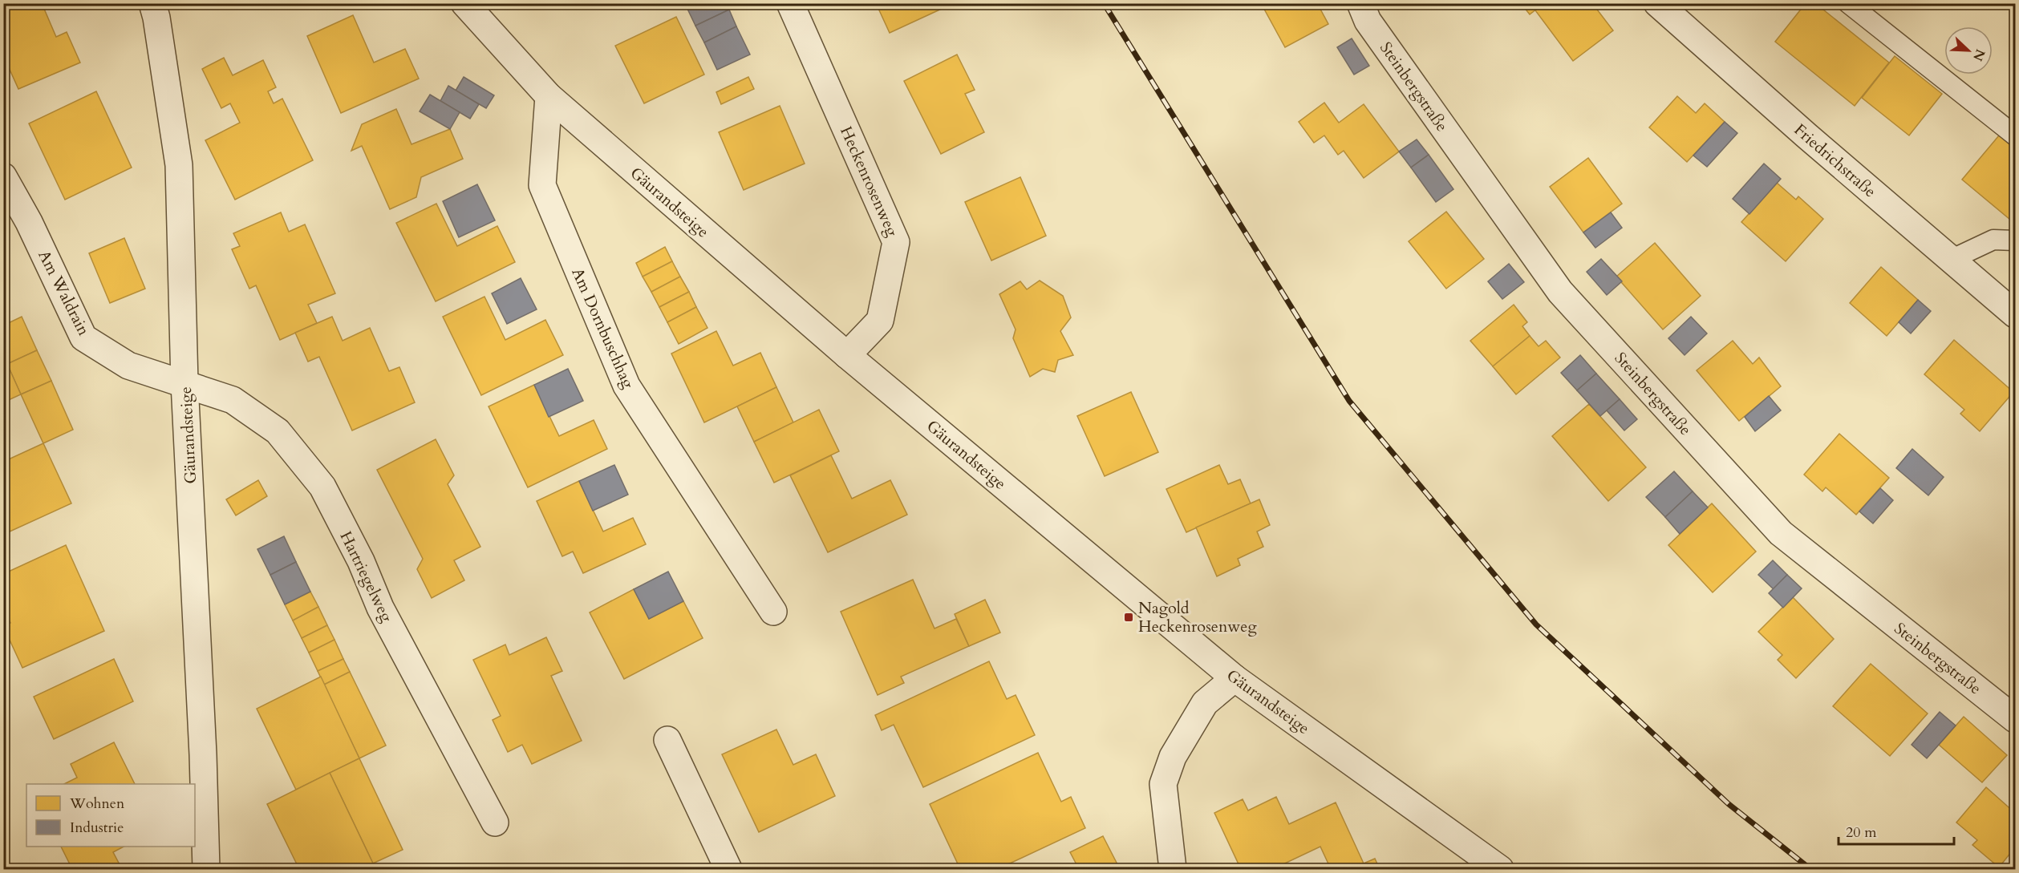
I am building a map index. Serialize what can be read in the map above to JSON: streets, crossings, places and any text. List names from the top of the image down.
{
  "streets": {
    "street": [
      "Steinbergstraße",
      "Friedrichstraße",
      "Heckenrosenweg",
      "Gäurandsteige",
      "Am Waldrain",
      "Am Dornbuschhag",
      "Hartriegelweg"
    ]
  },
  "crossings": [
    ["Heckenrosenweg", "Gäurandsteige"],
    ["Gäurandsteige", "Am Waldrain"],
    ["Gäurandsteige", "Am Dornbuschhag"],
    ["Gäurandsteige", "Hartriegelweg"],
    ["Am Waldrain", "Hartriegelweg"]
  ],
  "places": {
    "transit": ["Nagold Heckenrosenweg"]
  },
  "legend": ["Wohnen", "Industrie"],
  "scale_bar": "20 m",
  "north": "bottom right"
}
